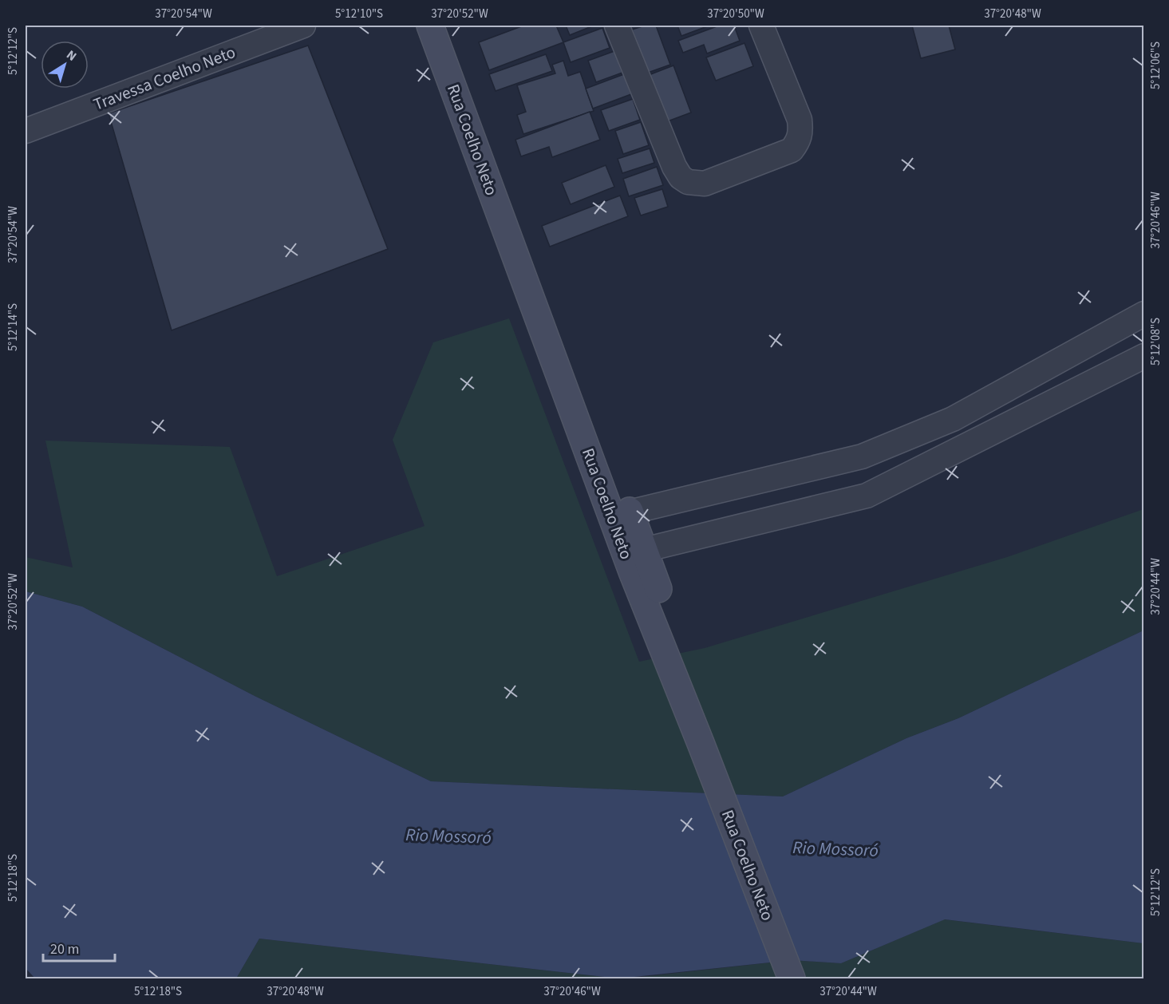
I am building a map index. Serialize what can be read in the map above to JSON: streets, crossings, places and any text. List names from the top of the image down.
{
  "streets": {
    "main road": ["Rua Coelho Neto"],
    "street": ["Travessa Coelho Neto"]
  },
  "water": ["Rio Mossoró"],
  "scale_bar": "20 m",
  "north": "top right",
  "coordinates": [
    "37°20'54\"W",
    "5°12'10\"S",
    "37°20'52\"W",
    "37°20'50\"W",
    "37°20'48\"W",
    "5°12'12\"S",
    "5°12'06\"S",
    "37°20'46\"W",
    "5°12'14\"S",
    "5°12'08\"S",
    "37°20'44\"W",
    "5°12'18\"S"
  ]
}
